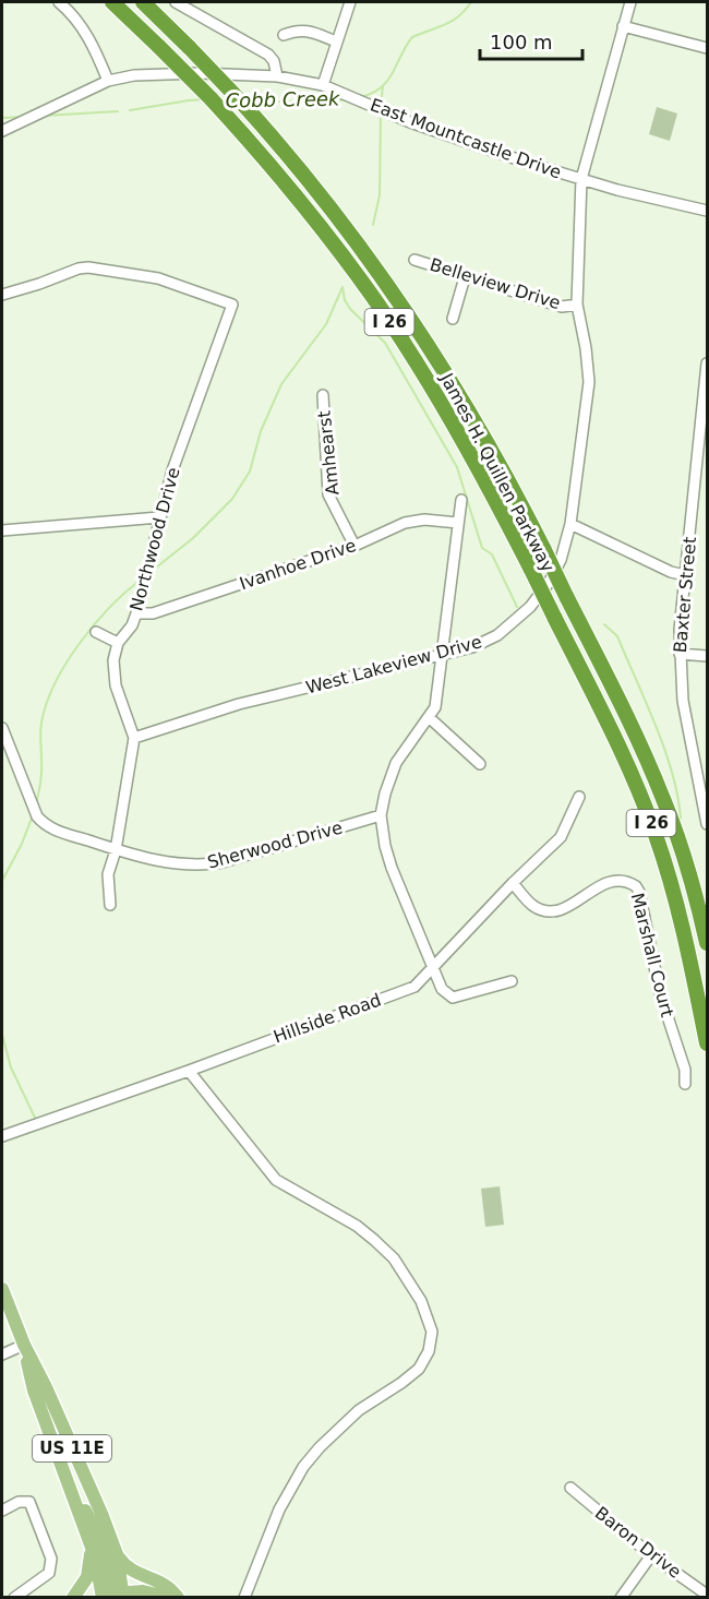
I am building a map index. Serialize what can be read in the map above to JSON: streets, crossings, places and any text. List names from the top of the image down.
{
  "streets": {
    "highway": ["I 26", "James H. Quillen Parkway"],
    "main road": ["US 11E"],
    "street": [
      "East Mountcastle Drive",
      "Belleview Drive",
      "Amhearst",
      "Northwood Drive",
      "Ivanhoe Drive",
      "Baxter Street",
      "West Lakeview Drive",
      "Sherwood Drive",
      "Marshall Court",
      "Hillside Road",
      "Baron Drive"
    ]
  },
  "crossings": [
    ["East Mountcastle Drive", "West Lakeview Drive"],
    ["Belleview Drive", "West Lakeview Drive"],
    ["Amhearst", "Ivanhoe Drive"],
    ["Northwood Drive", "Ivanhoe Drive"],
    ["Northwood Drive", "West Lakeview Drive"],
    ["Marshall Court", "Hillside Road"]
  ],
  "water": ["Cobb Creek"],
  "scale_bar": "100 m"
}
